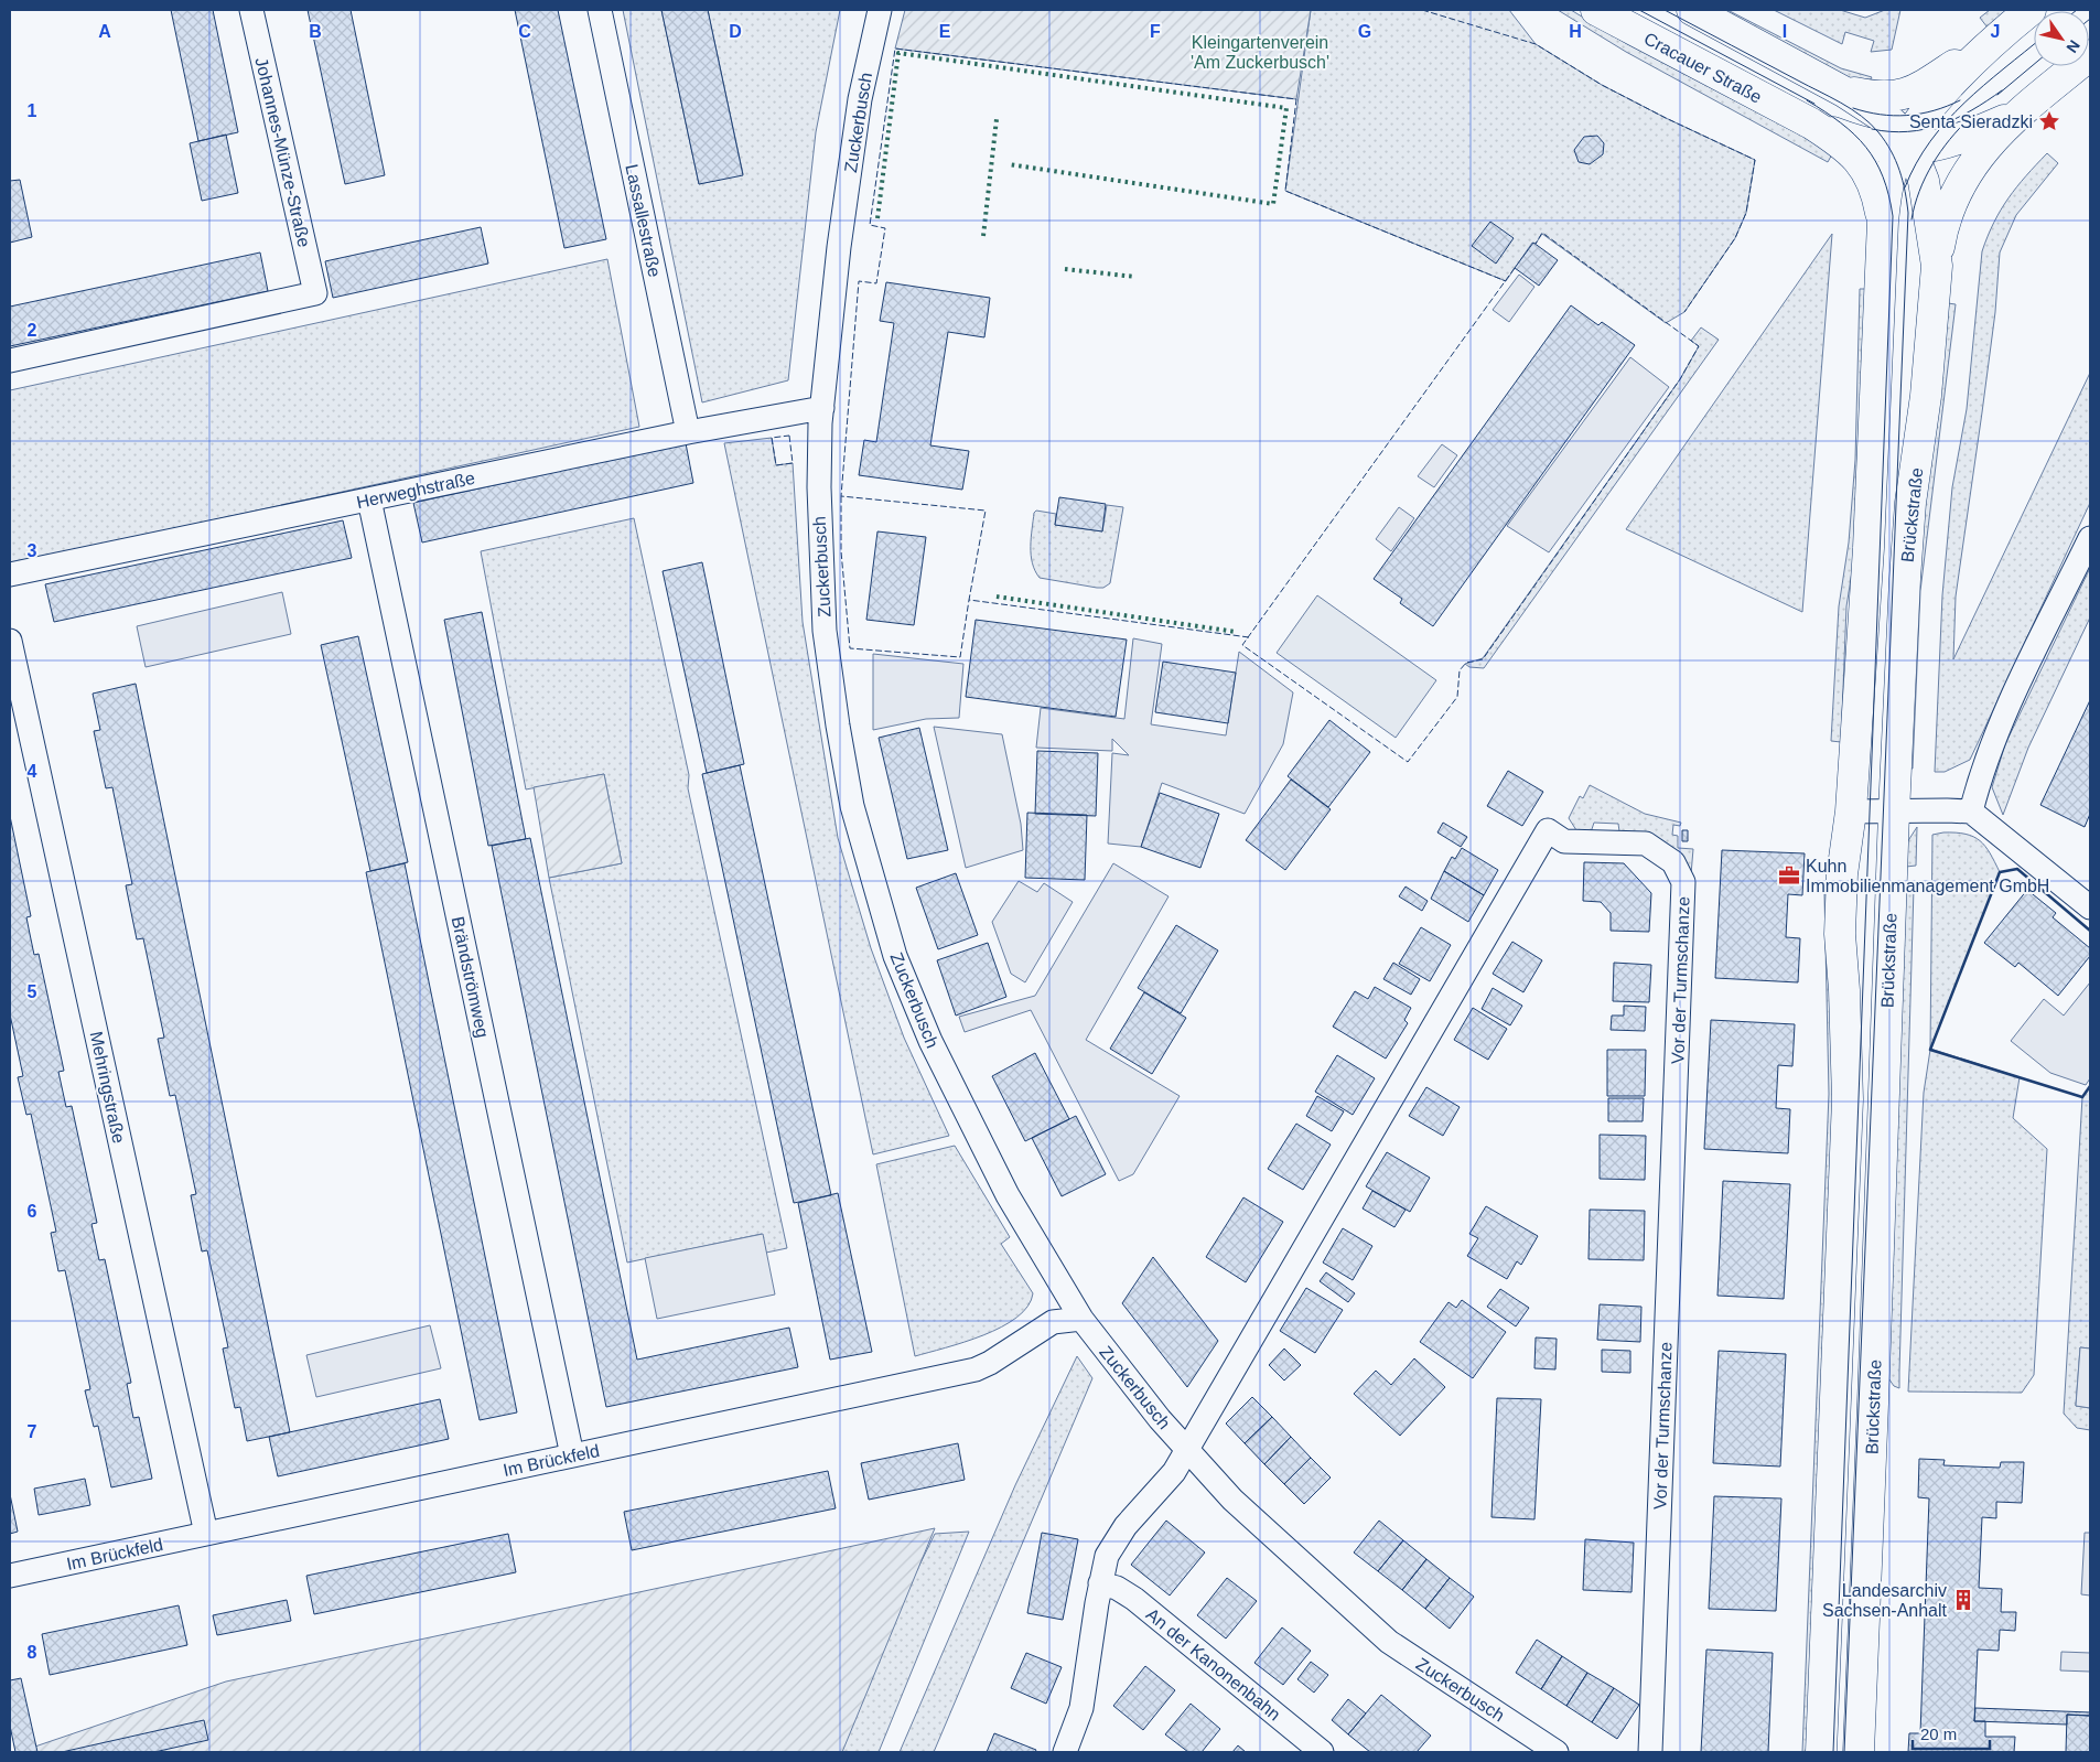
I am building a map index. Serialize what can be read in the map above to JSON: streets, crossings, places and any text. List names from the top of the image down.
{
  "streets": {
    "main road": ["Cracauer Straße", "Brückstraße"],
    "street": [
      "Zuckerbusch",
      "Johannes-Münze-Straße",
      "Lassallestraße",
      "Herweghstraße",
      "Brändströmweg",
      "Vor der Turmschanze",
      "Mehringstraße",
      "Im Brückfeld",
      "An der Kanonenbahn"
    ]
  },
  "crossings": [
    ["Cracauer Straße", "Brückstraße"],
    ["Zuckerbusch", "Herweghstraße"],
    ["Zuckerbusch", "Vor der Turmschanze"],
    ["Zuckerbusch", "Im Brückfeld"],
    ["Lassallestraße", "Herweghstraße"],
    ["Herweghstraße", "Brändströmweg"],
    ["Brändströmweg", "Im Brückfeld"],
    ["Mehringstraße", "Im Brückfeld"]
  ],
  "parks": ["Kleingartenverein 'Am Zuckerbusch'"],
  "places": {
    "place": ["Senta Sieradzki"],
    "office": ["Kuhn Immobilienmanagement GmbH"],
    "building": ["Landesarchiv Sachsen-Anhalt"]
  },
  "scale_bar": "20 m",
  "north": "bottom right",
  "grid": {
    "columns": [
      "A",
      "B",
      "C",
      "D",
      "E",
      "F",
      "G",
      "H",
      "I",
      "J"
    ],
    "rows": [
      "1",
      "2",
      "3",
      "4",
      "5",
      "6",
      "7",
      "8"
    ]
  }
}
